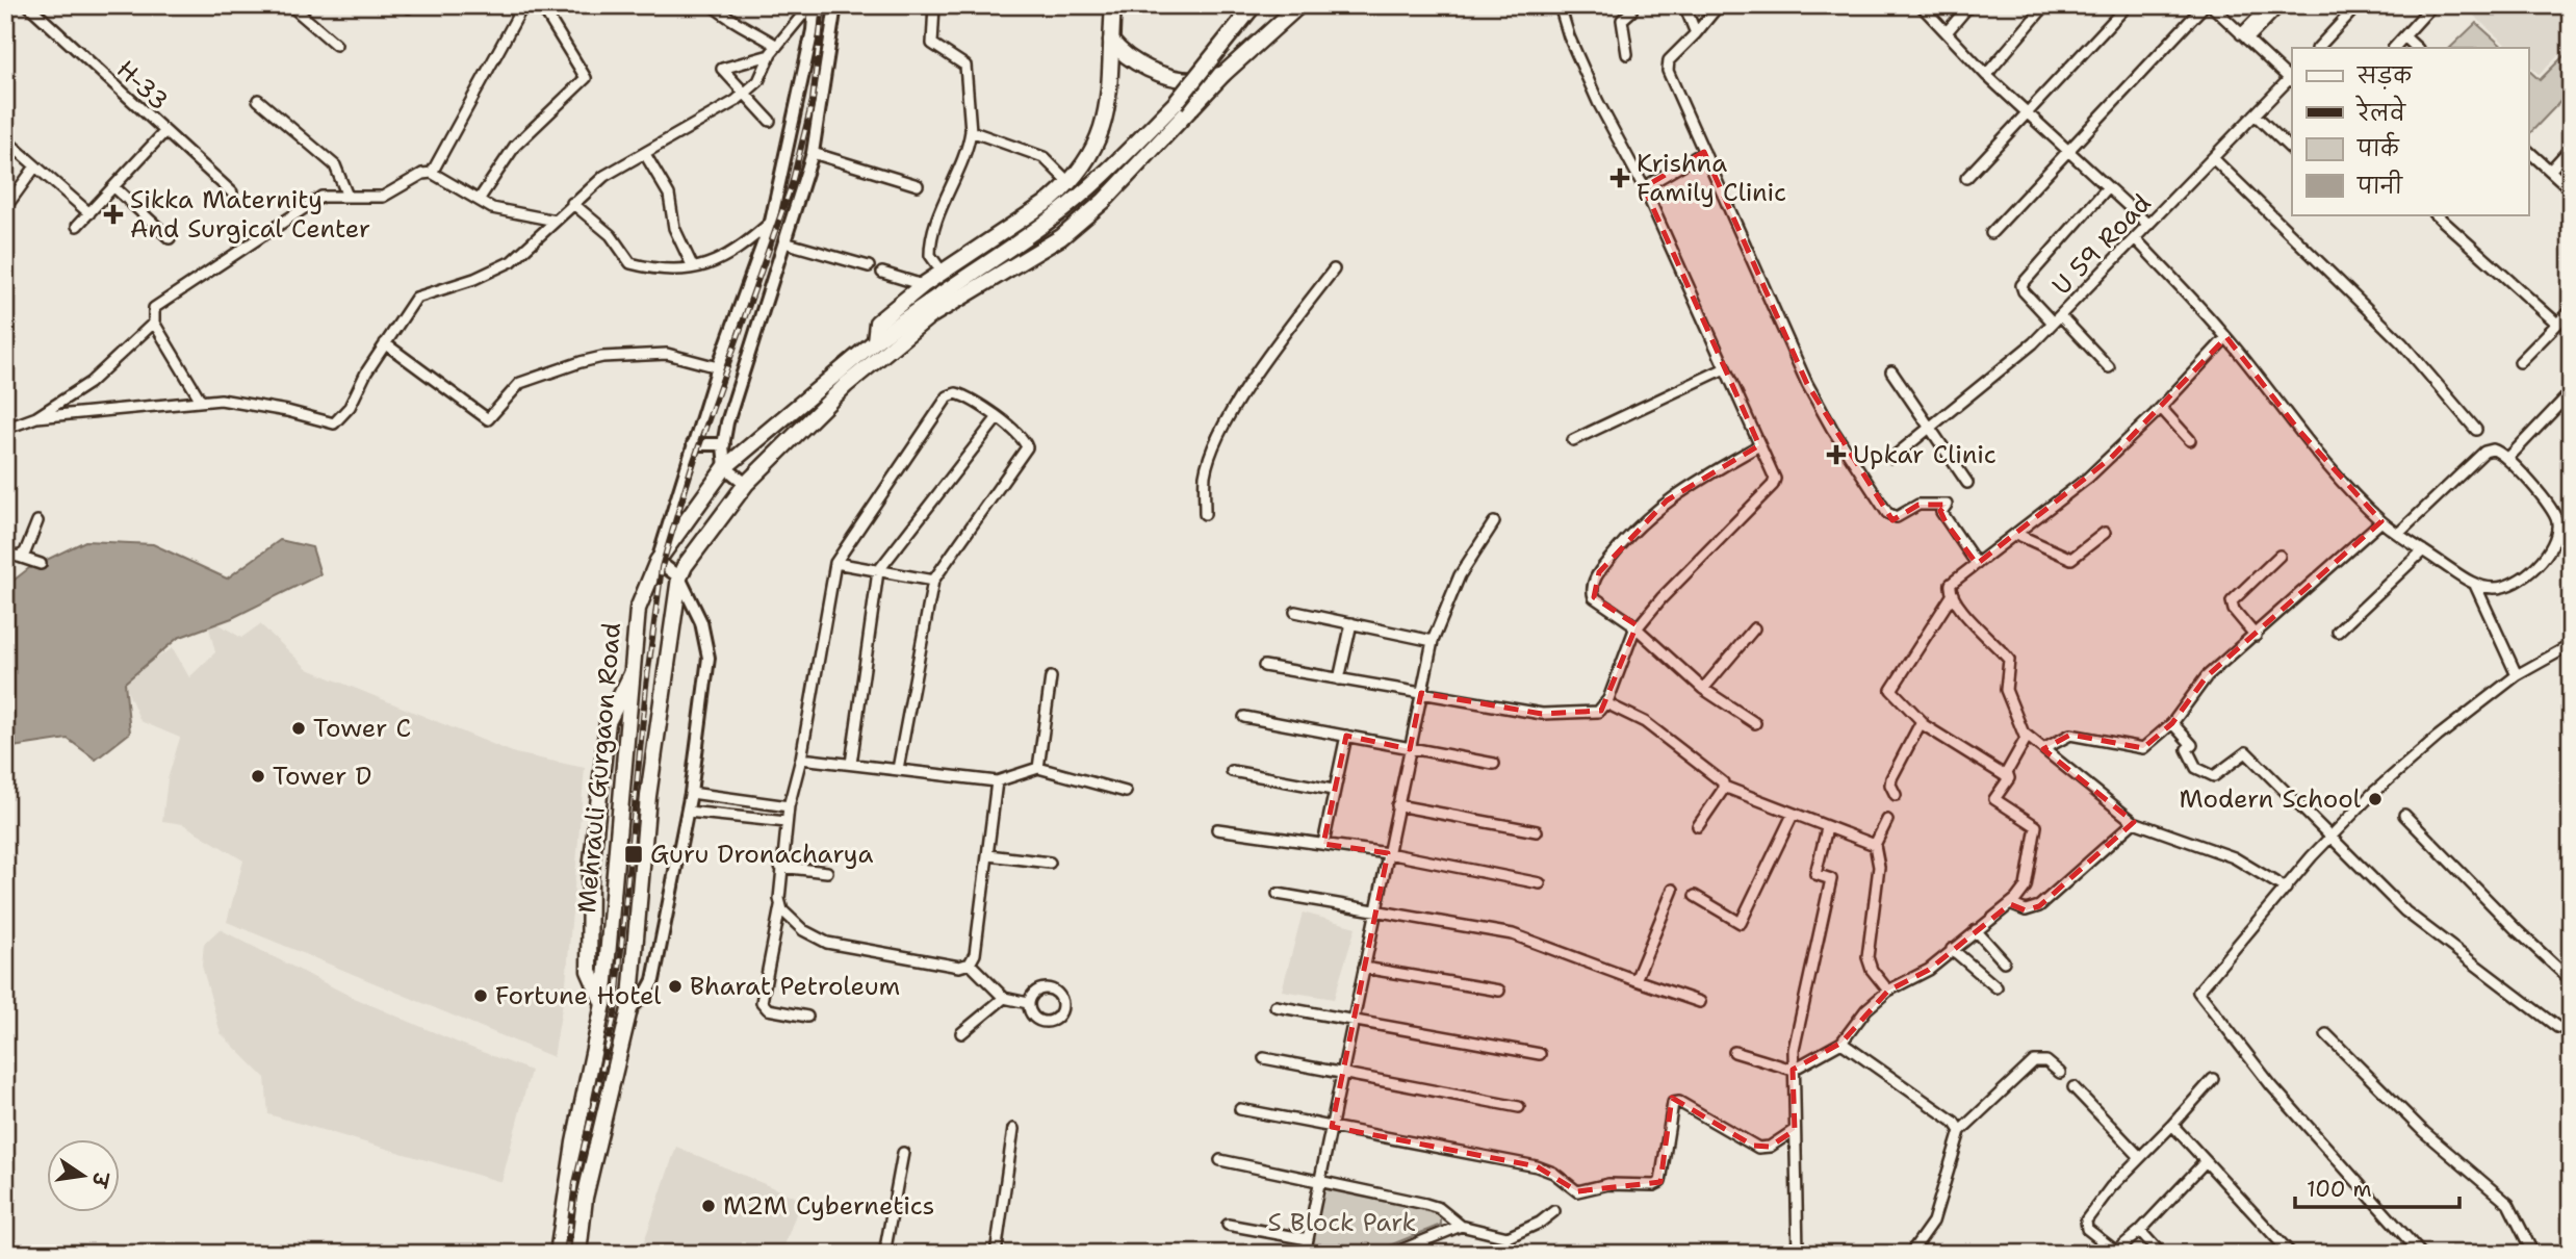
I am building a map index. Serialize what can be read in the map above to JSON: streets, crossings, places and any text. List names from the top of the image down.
{
  "streets": {
    "main road": ["Mehrauli Gurgaon Road"],
    "street": ["H-33", "U 59 Road"]
  },
  "parks": ["S Block Park"],
  "places": {
    "health": ["Krishna Family Clinic", "Sikka Maternity And Surgical Center", "Upkar Clinic"],
    "other": [
      "Tower C",
      "Tower D",
      "Modern School",
      "Bharat Petroleum",
      "Fortune Hotel",
      "M2M Cybernetics"
    ],
    "transit": ["Guru Dronacharya"]
  },
  "legend": [
    "सड़क",
    "रेलवे",
    "पार्क",
    "पानी"
  ],
  "scale_bar": "100 m",
  "north": "right"
}
